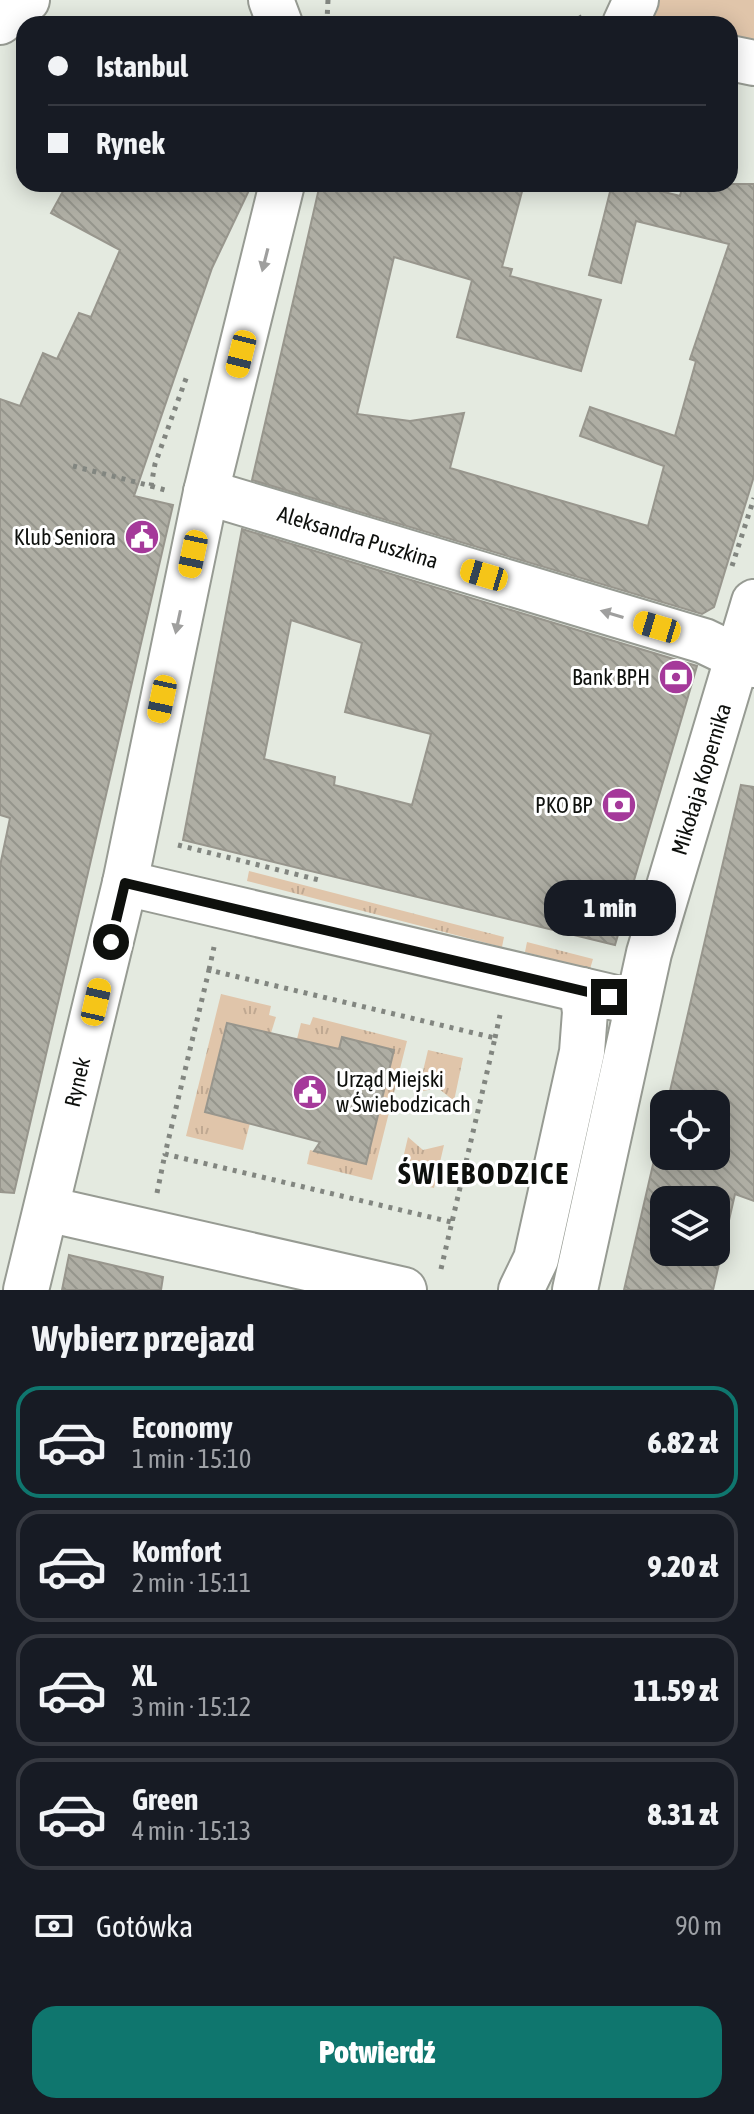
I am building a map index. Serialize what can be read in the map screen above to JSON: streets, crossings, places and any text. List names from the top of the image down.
{
  "streets": {
    "street": ["Aleksandra Puszkina", "Mikołaja Kopernika", "Rynek"]
  },
  "crossings": [
    ["Aleksandra Puszkina", "Mikołaja Kopernika"],
    ["Aleksandra Puszkina", "Rynek"]
  ],
  "one_way": ["Rynek"],
  "districts": ["ŚWIEBODZICE"],
  "places": {
    "public building": ["Klub Seniora", "Urząd Miejski w Świebodzicach"],
    "bank": ["Bank BPH", "PKO BP"]
  },
  "page": {
    "banner": ["Istanbul", "Rynek"],
    "bubble": "1 min",
    "heading": "Wybierz przejazd",
    "list": [
      {
        "name": "Economy",
        "note": "1 min · 15:10",
        "value": "6.82 zł"
      },
      {
        "name": "Komfort",
        "note": "2 min · 15:11",
        "value": "9.20 zł"
      },
      {
        "name": "XL",
        "note": "3 min · 15:12",
        "value": "11.59 zł"
      },
      {
        "name": "Green",
        "note": "4 min · 15:13",
        "value": "8.31 zł"
      }
    ],
    "pay": ["Gotówka", "90 m"],
    "buttons": "Potwierdź"
  }
}
